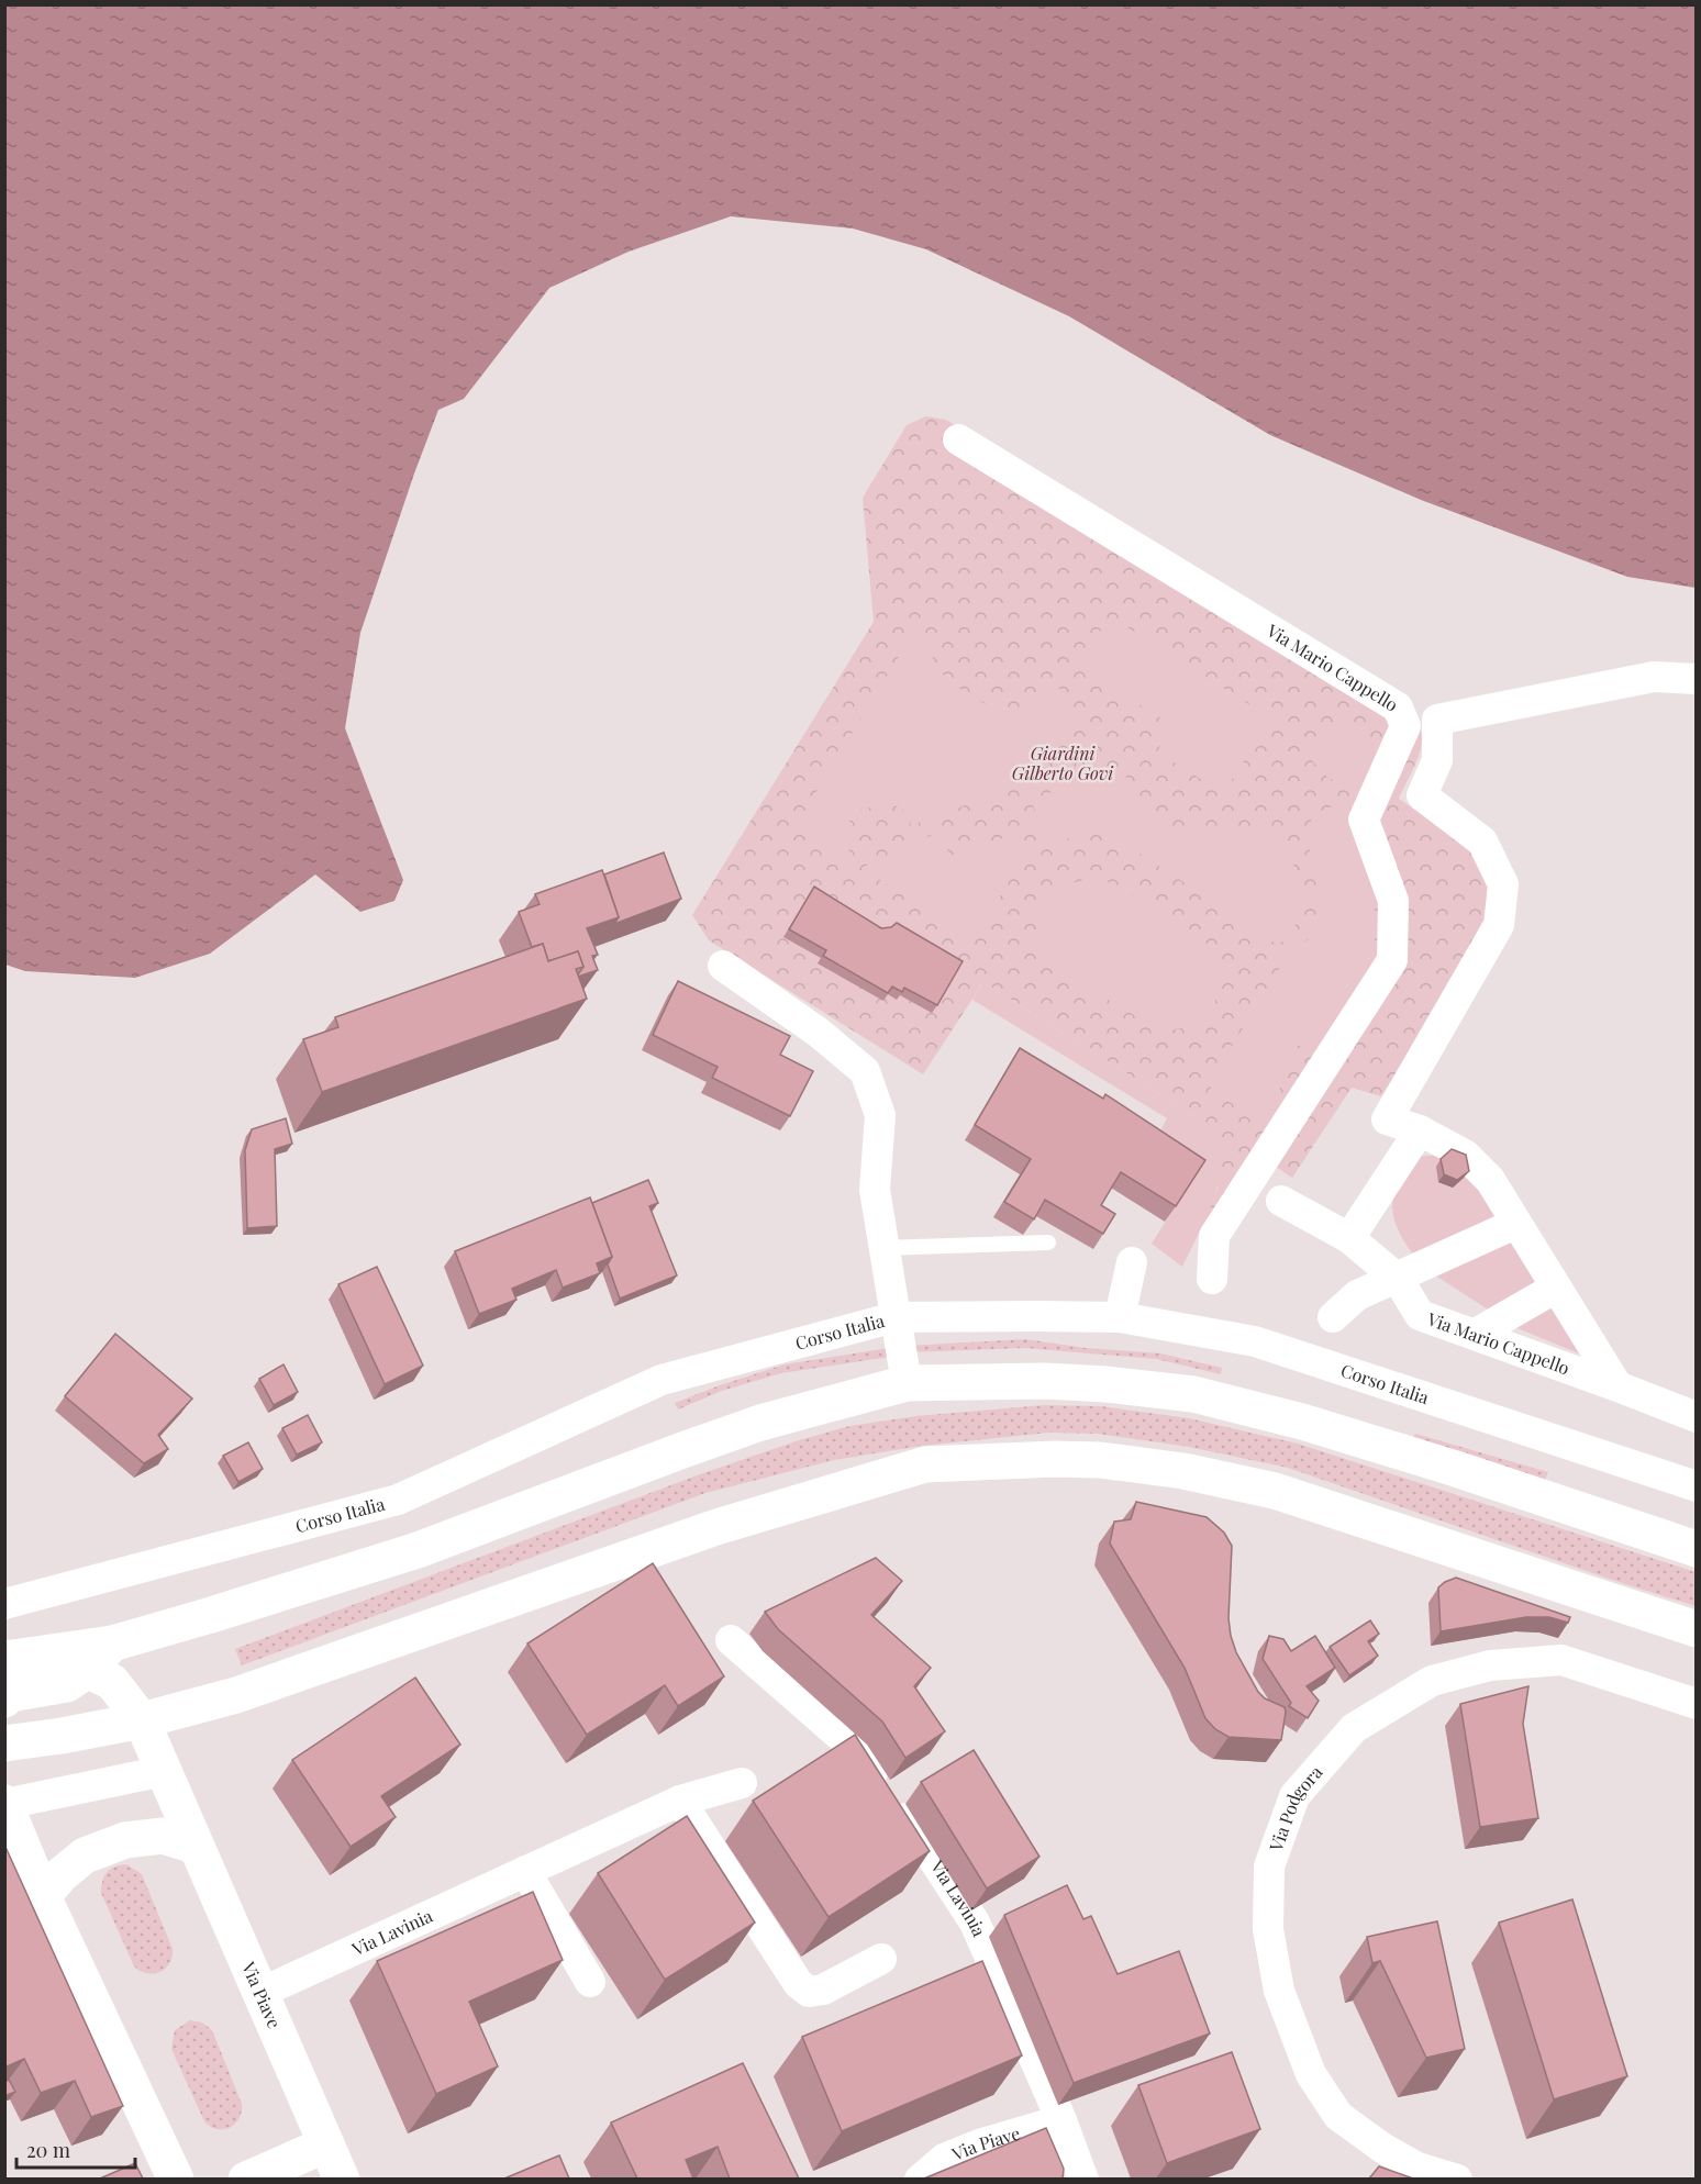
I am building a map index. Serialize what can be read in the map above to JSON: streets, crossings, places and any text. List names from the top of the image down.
{
  "streets": {
    "main road": ["Via Piave"],
    "street": [
      "Via Mario Cappello",
      "Corso Italia",
      "Via Podgora",
      "Via Lavinia"
    ]
  },
  "crossings": [
    ["Via Lavinia", "Via Piave"]
  ],
  "parks": ["Giardini Gilberto Govi"],
  "scale_bar": "20 m"
}
